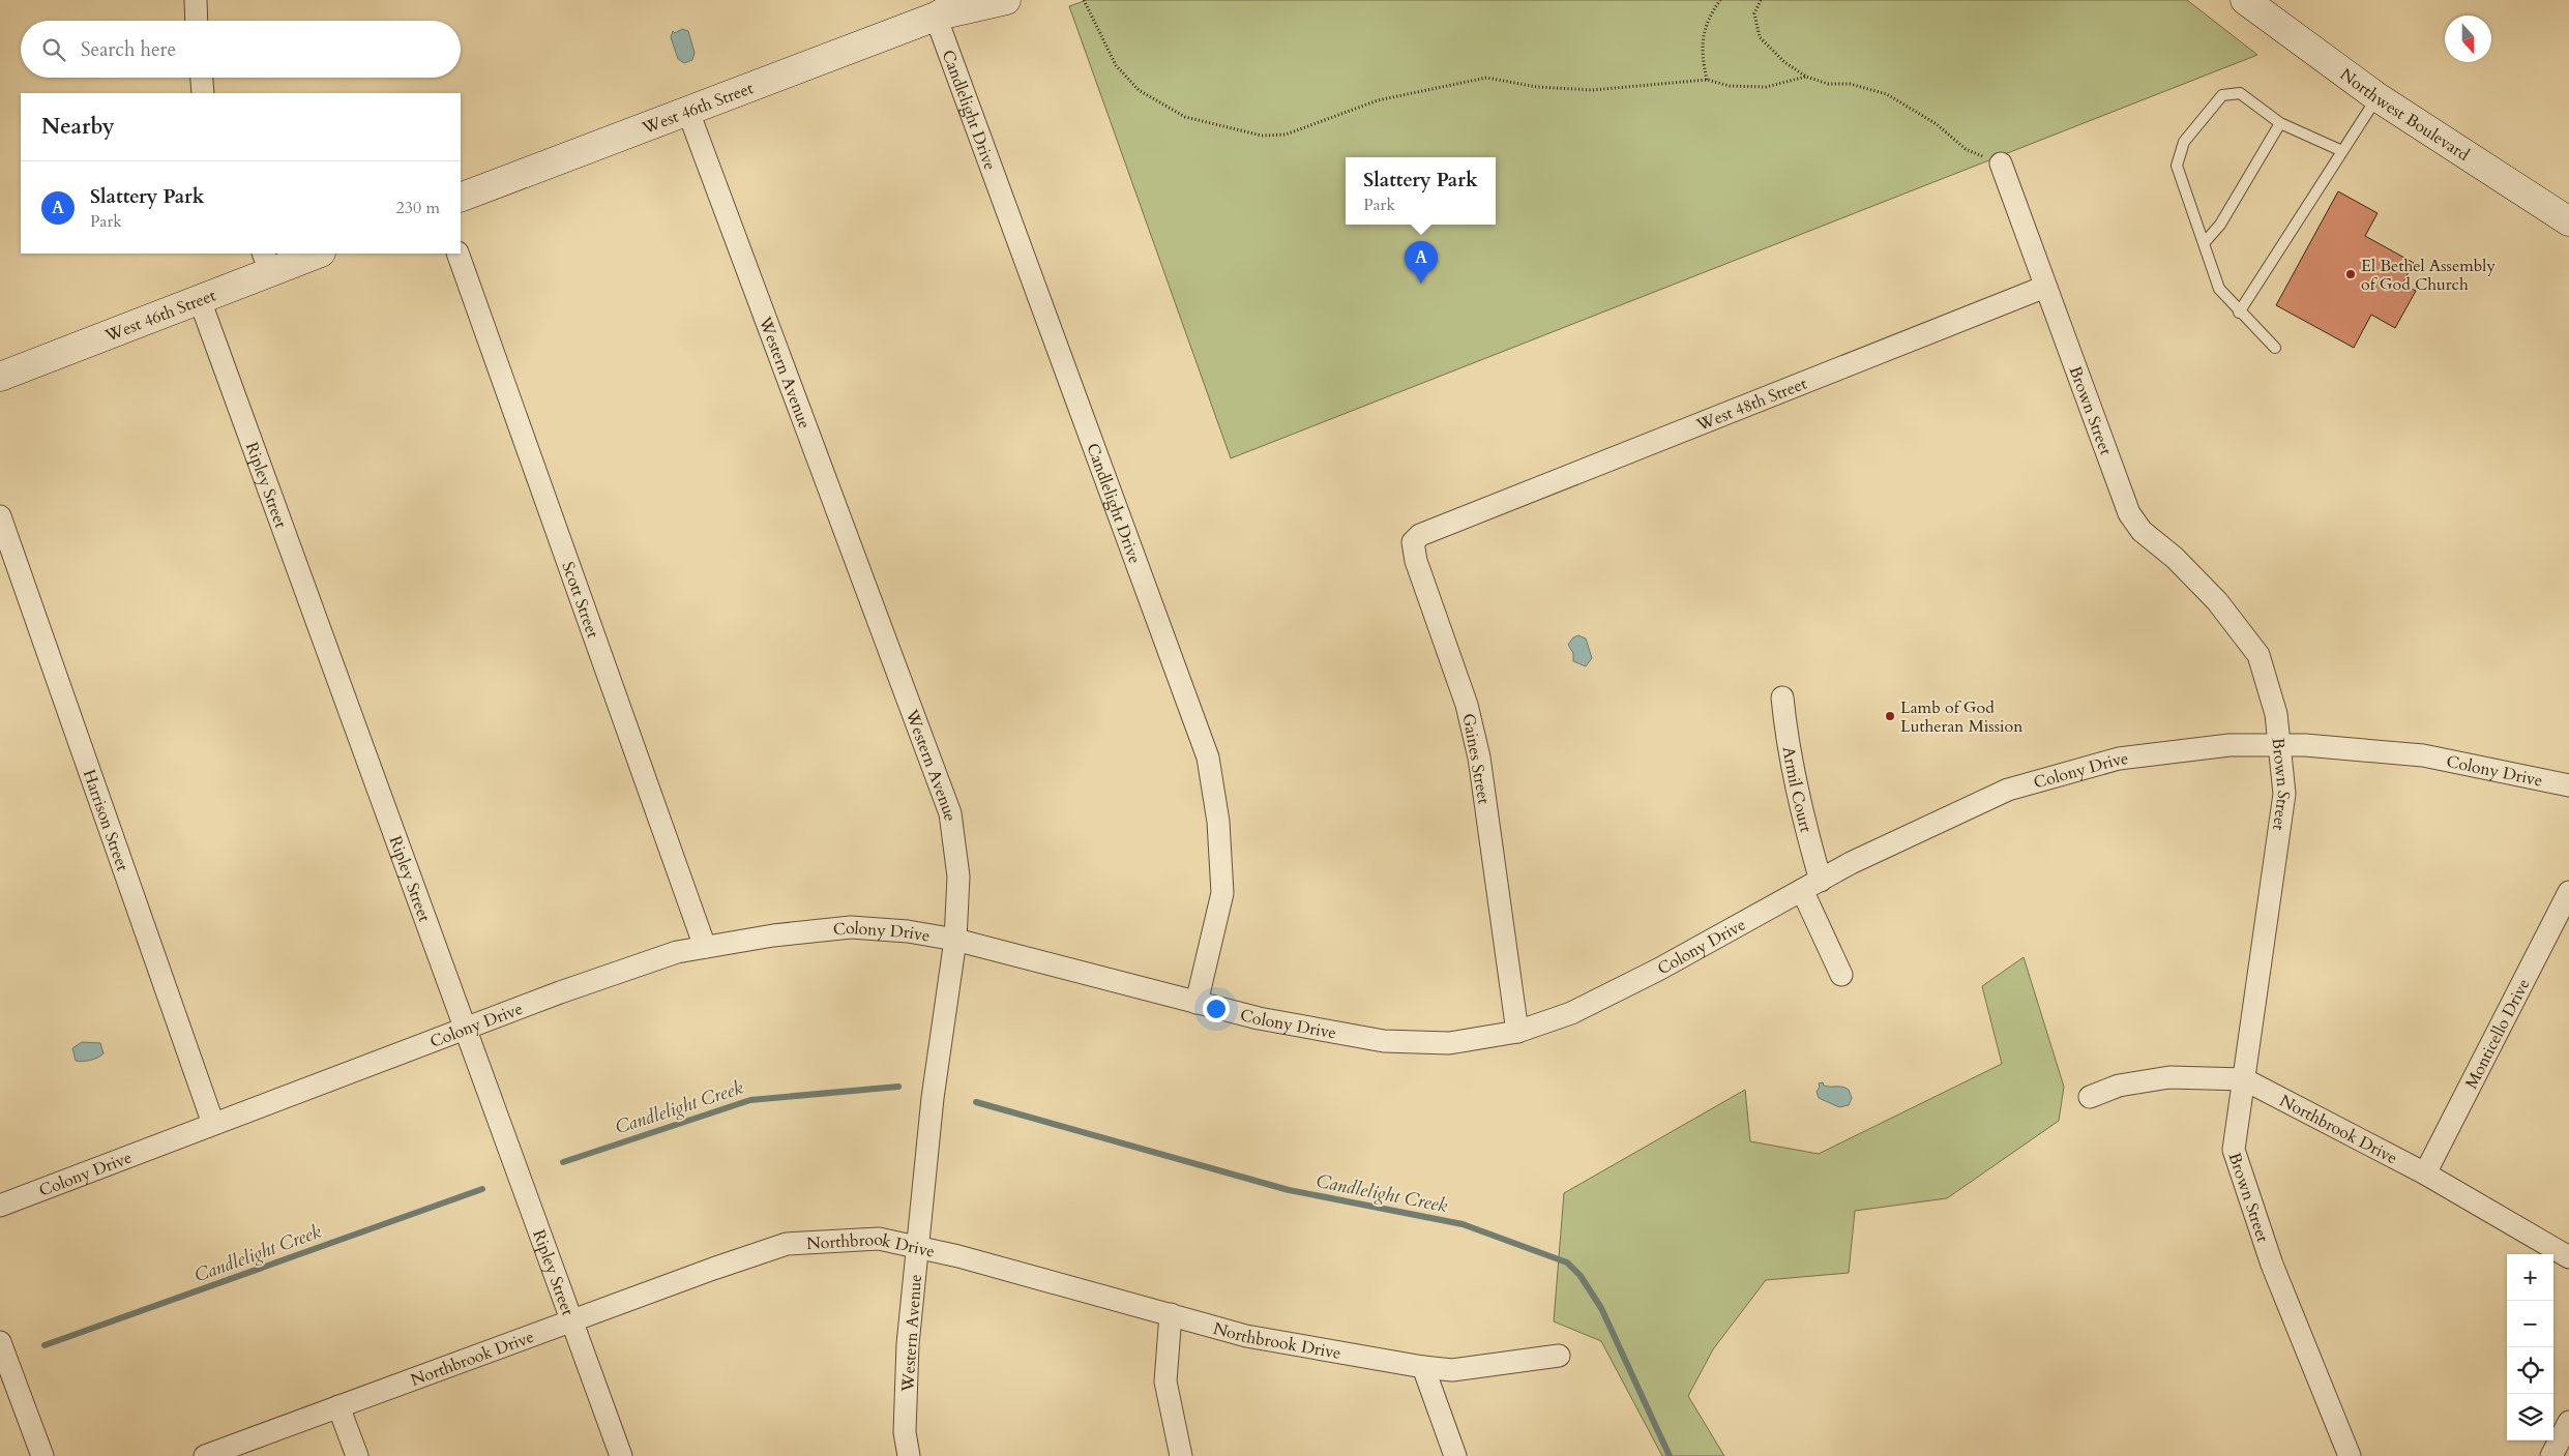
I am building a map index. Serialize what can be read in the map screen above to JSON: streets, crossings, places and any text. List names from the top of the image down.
{
  "streets": {
    "street": [
      "West 46th Street",
      "Candlelight Drive",
      "Northwest Boulevard",
      "Western Avenue",
      "West 48th Street",
      "Brown Street",
      "Ripley Street",
      "Scott Street",
      "Gaines Street",
      "Colony Drive",
      "Armil Court",
      "Harrison Street",
      "Monticello Drive",
      "Northbrook Drive"
    ]
  },
  "crossings": [
    ["West 46th Street", "Candlelight Drive"],
    ["West 46th Street", "Western Avenue"],
    ["West 46th Street", "Ripley Street"],
    ["Candlelight Drive", "Colony Drive"],
    ["Western Avenue", "Colony Drive"],
    ["Western Avenue", "Northbrook Drive"],
    ["West 48th Street", "Brown Street"],
    ["West 48th Street", "Gaines Street"],
    ["Brown Street", "Colony Drive"],
    ["Brown Street", "Northbrook Drive"],
    ["Ripley Street", "Colony Drive"],
    ["Ripley Street", "Northbrook Drive"],
    ["Scott Street", "Colony Drive"],
    ["Gaines Street", "Colony Drive"],
    ["Colony Drive", "Armil Court"],
    ["Colony Drive", "Harrison Street"],
    ["Monticello Drive", "Northbrook Drive"]
  ],
  "water": ["Candlelight Creek"],
  "places": ["El Bethel Assembly of God Church", "Lamb of God Lutheran Mission"],
  "north": "bottom",
  "page": {
    "search": "Search here",
    "heading": "Nearby",
    "popup": ["Slattery Park", "Park"],
    "list": [
      {
        "mark": "A",
        "name": "Slattery Park",
        "note": "Park",
        "value": "230 m"
      }
    ],
    "pins": "A",
    "map_buttons": ["+", "−"]
  }
}
